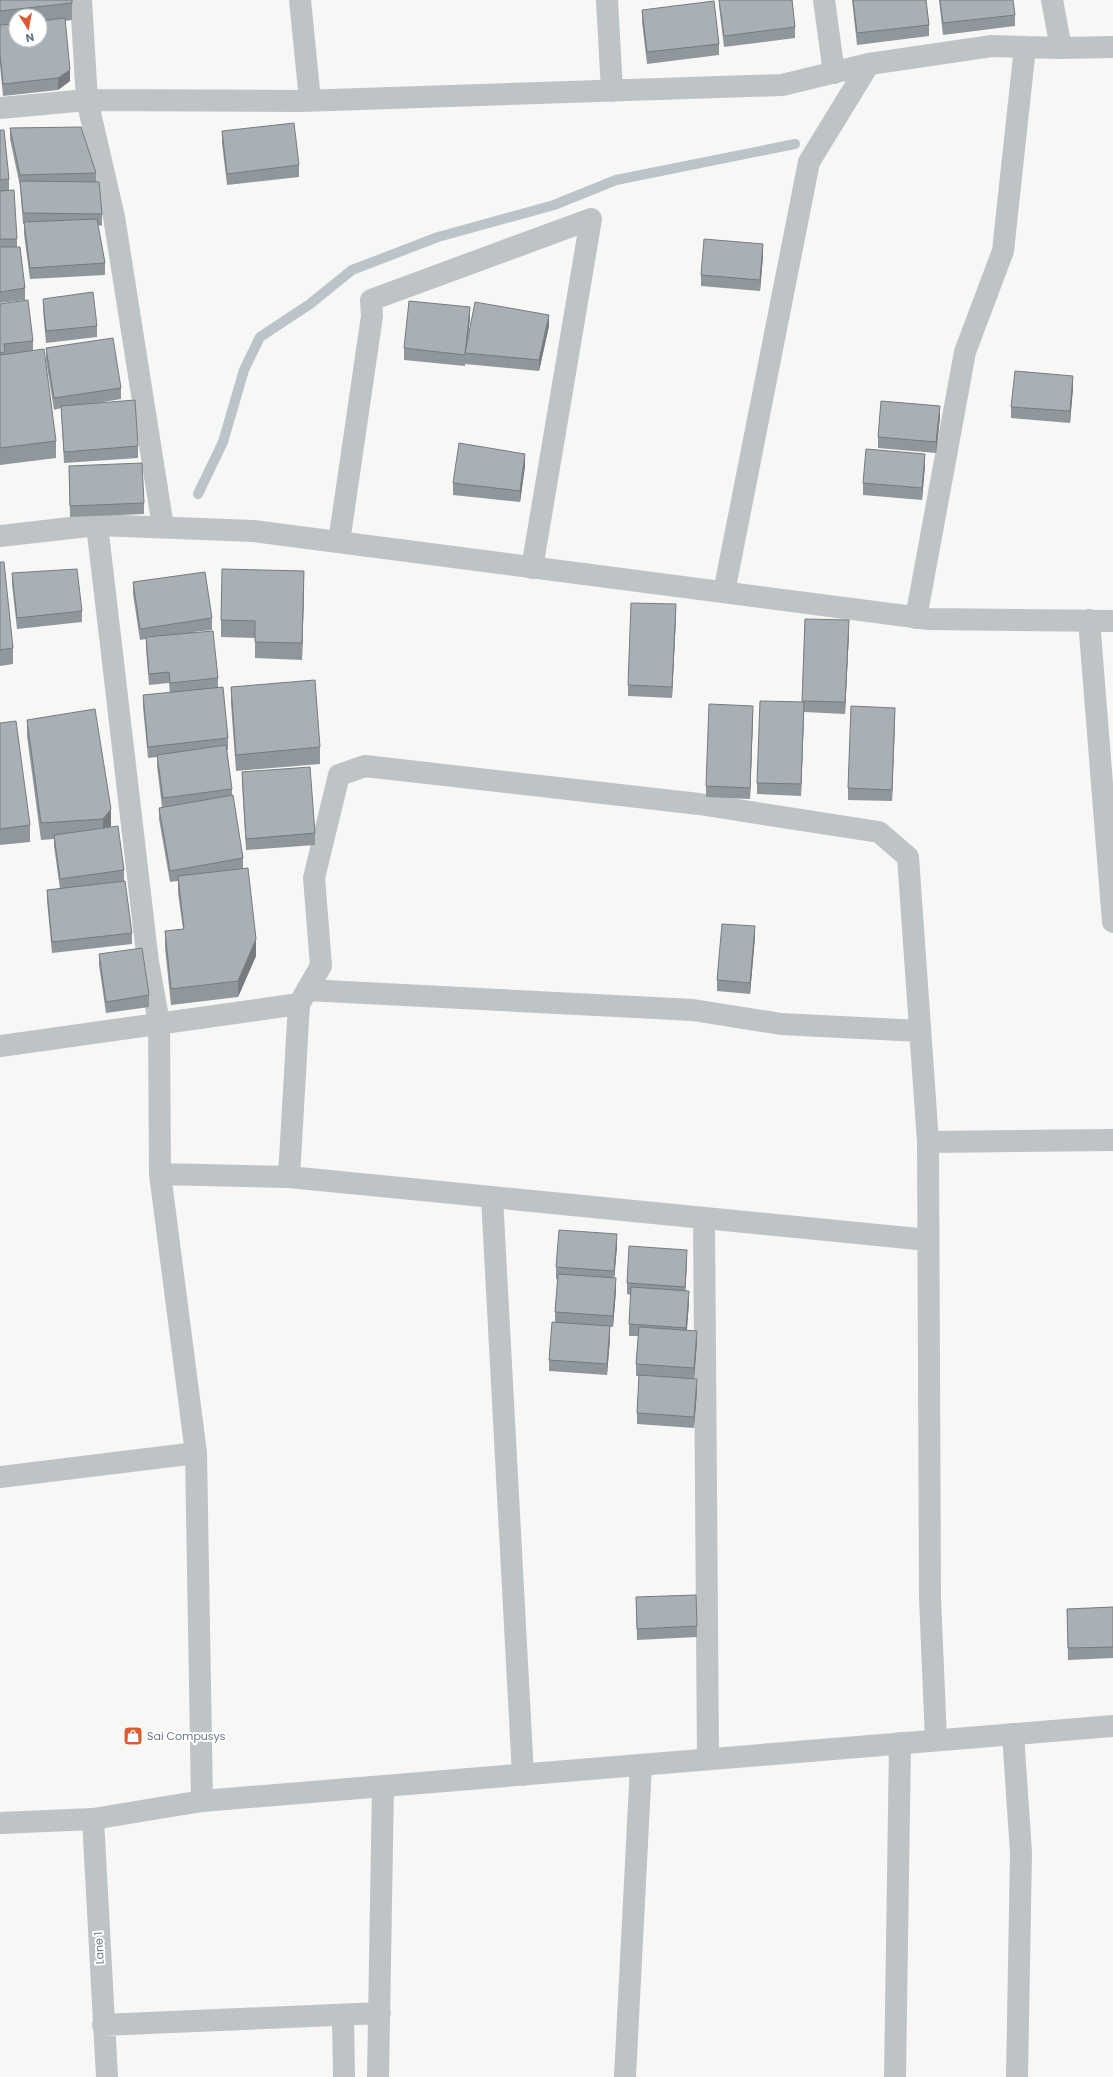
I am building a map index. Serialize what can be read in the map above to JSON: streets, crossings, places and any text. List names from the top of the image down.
{
  "streets": {
    "street": ["Lane 1"]
  },
  "places": {
    "shop": ["Sai Compusys"]
  },
  "north": "bottom"
}
